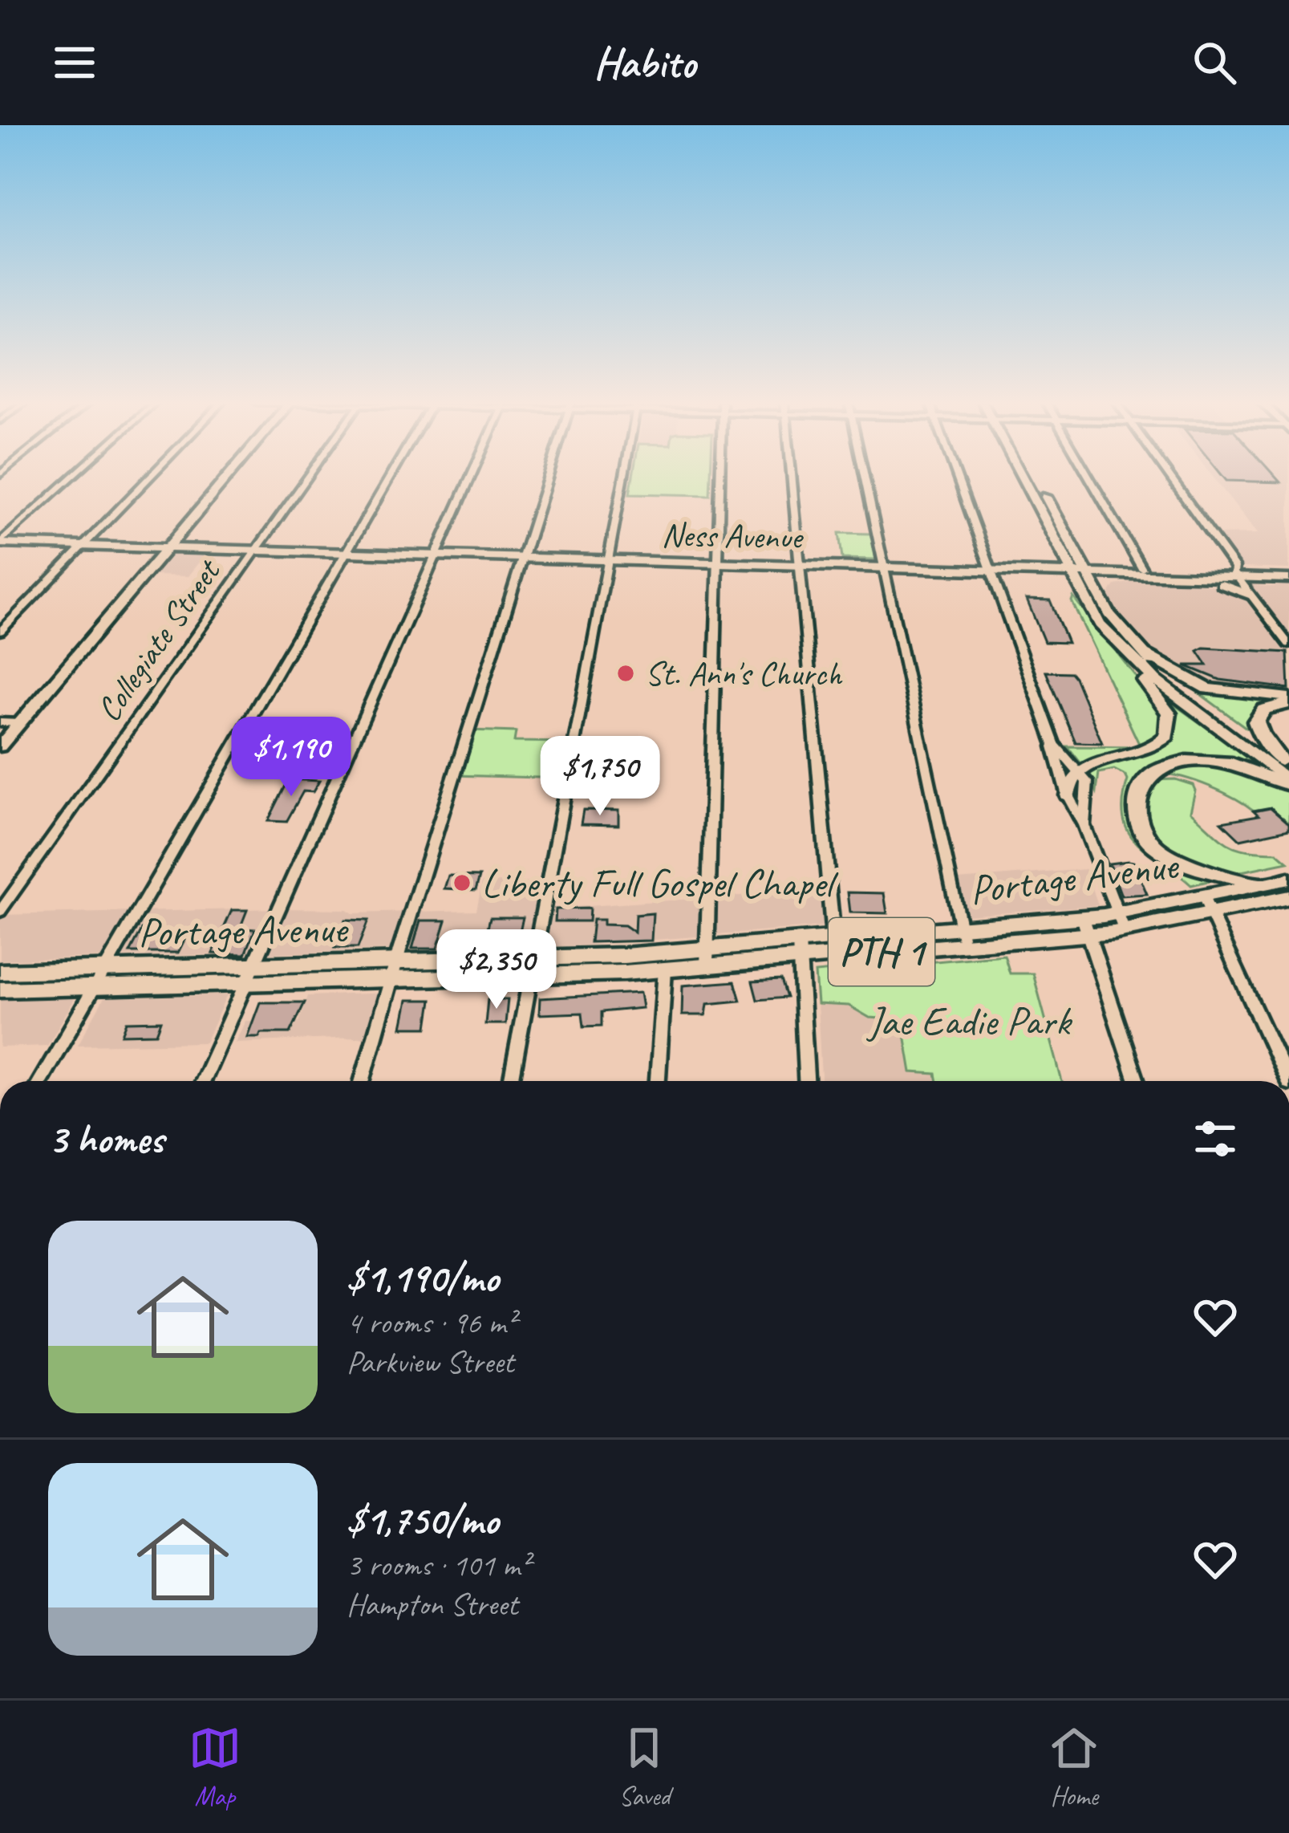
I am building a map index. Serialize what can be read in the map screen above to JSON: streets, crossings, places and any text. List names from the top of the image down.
{
  "streets": {
    "highway": ["Portage Avenue", "PTH 1"],
    "main road": ["Ness Avenue"],
    "street": ["Collegiate Street"]
  },
  "crossings": [
    ["Ness Avenue", "Collegiate Street"]
  ],
  "parks": ["Jae Eadie Park"],
  "places": ["St. Ann's Church", "Liberty Full Gospel Chapel"],
  "page": {
    "header": "Habito",
    "price": ["$1,190", "$1,750", "$2,350"],
    "heading": "3 homes",
    "list": [
      {
        "name": "$1,190/mo",
        "note": "4 rooms · 96 m² · Parkview Street"
      },
      {
        "name": "$1,750/mo",
        "note": "3 rooms · 101 m² · Hampton Street"
      }
    ],
    "tabs": ["Map", "Saved", "Home"]
  }
}
